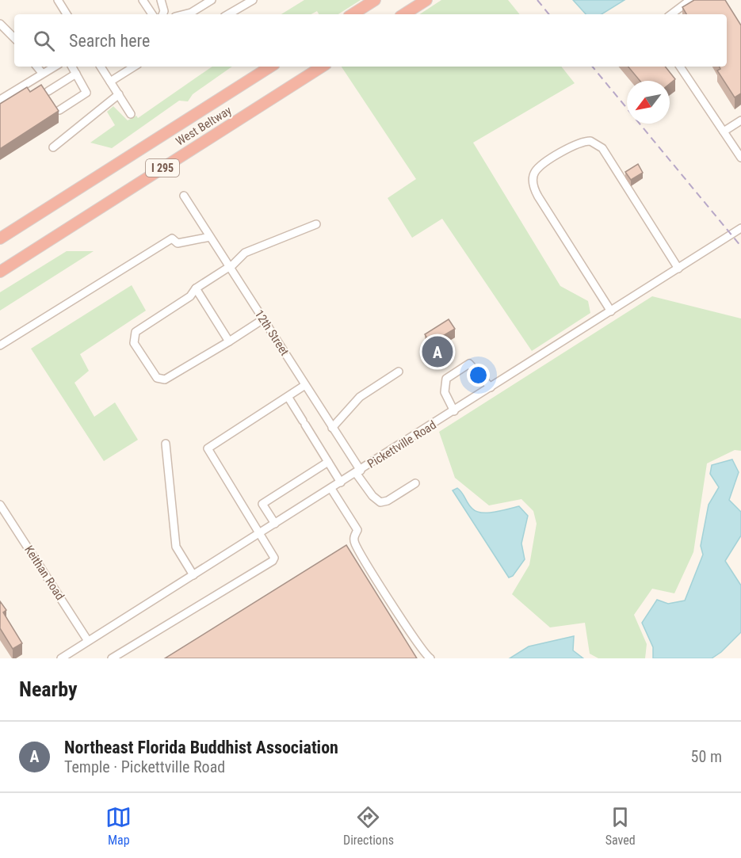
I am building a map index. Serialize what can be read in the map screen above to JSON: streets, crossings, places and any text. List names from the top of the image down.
{
  "streets": {
    "highway": ["West Beltway", "I 295"],
    "street": ["12th Street", "Pickettville Road", "Keithan Road"]
  },
  "crossings": [
    ["12th Street", "Pickettville Road"],
    ["Pickettville Road", "Keithan Road"]
  ],
  "north": "bottom left",
  "page": {
    "search": "Search here",
    "pins": "A",
    "heading": "Nearby",
    "list": [
      {
        "mark": "A",
        "name": "Northeast Florida Buddhist Association",
        "note": "Temple · Pickettville Road",
        "value": "50 m"
      }
    ],
    "nav": ["Map", "Directions", "Saved"]
  }
}
